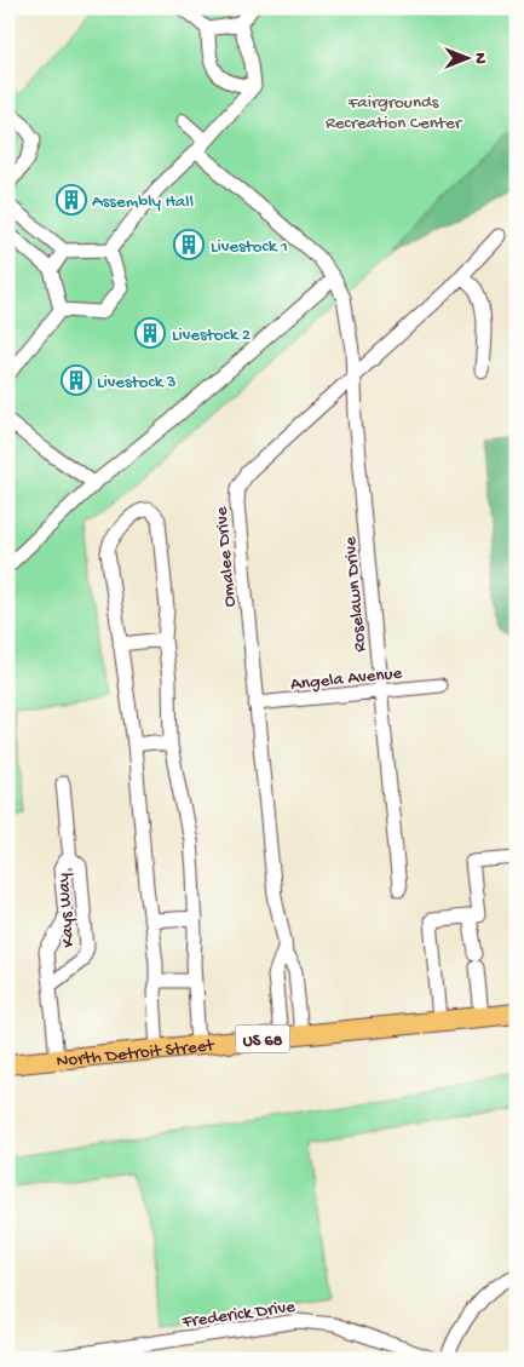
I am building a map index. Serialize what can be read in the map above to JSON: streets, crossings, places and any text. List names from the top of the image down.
{
  "streets": {
    "highway": ["US 68", "North Detroit Street"],
    "street": [
      "Omalee Drive",
      "Roselawn Drive",
      "Angela Avenue",
      "Kays Way",
      "Frederick Drive"
    ]
  },
  "crossings": [
    ["Omalee Drive", "Roselawn Drive"],
    ["Omalee Drive", "Angela Avenue"],
    ["Omalee Drive", "North Detroit Street"],
    ["Roselawn Drive", "Angela Avenue"],
    ["Kays Way", "North Detroit Street"]
  ],
  "parks": ["Fairgrounds Recreation Center"],
  "places": {
    "building": [
      "Assembly Hall",
      "Livestock 1",
      "Livestock 2",
      "Livestock 3"
    ]
  },
  "north": "right"
}
